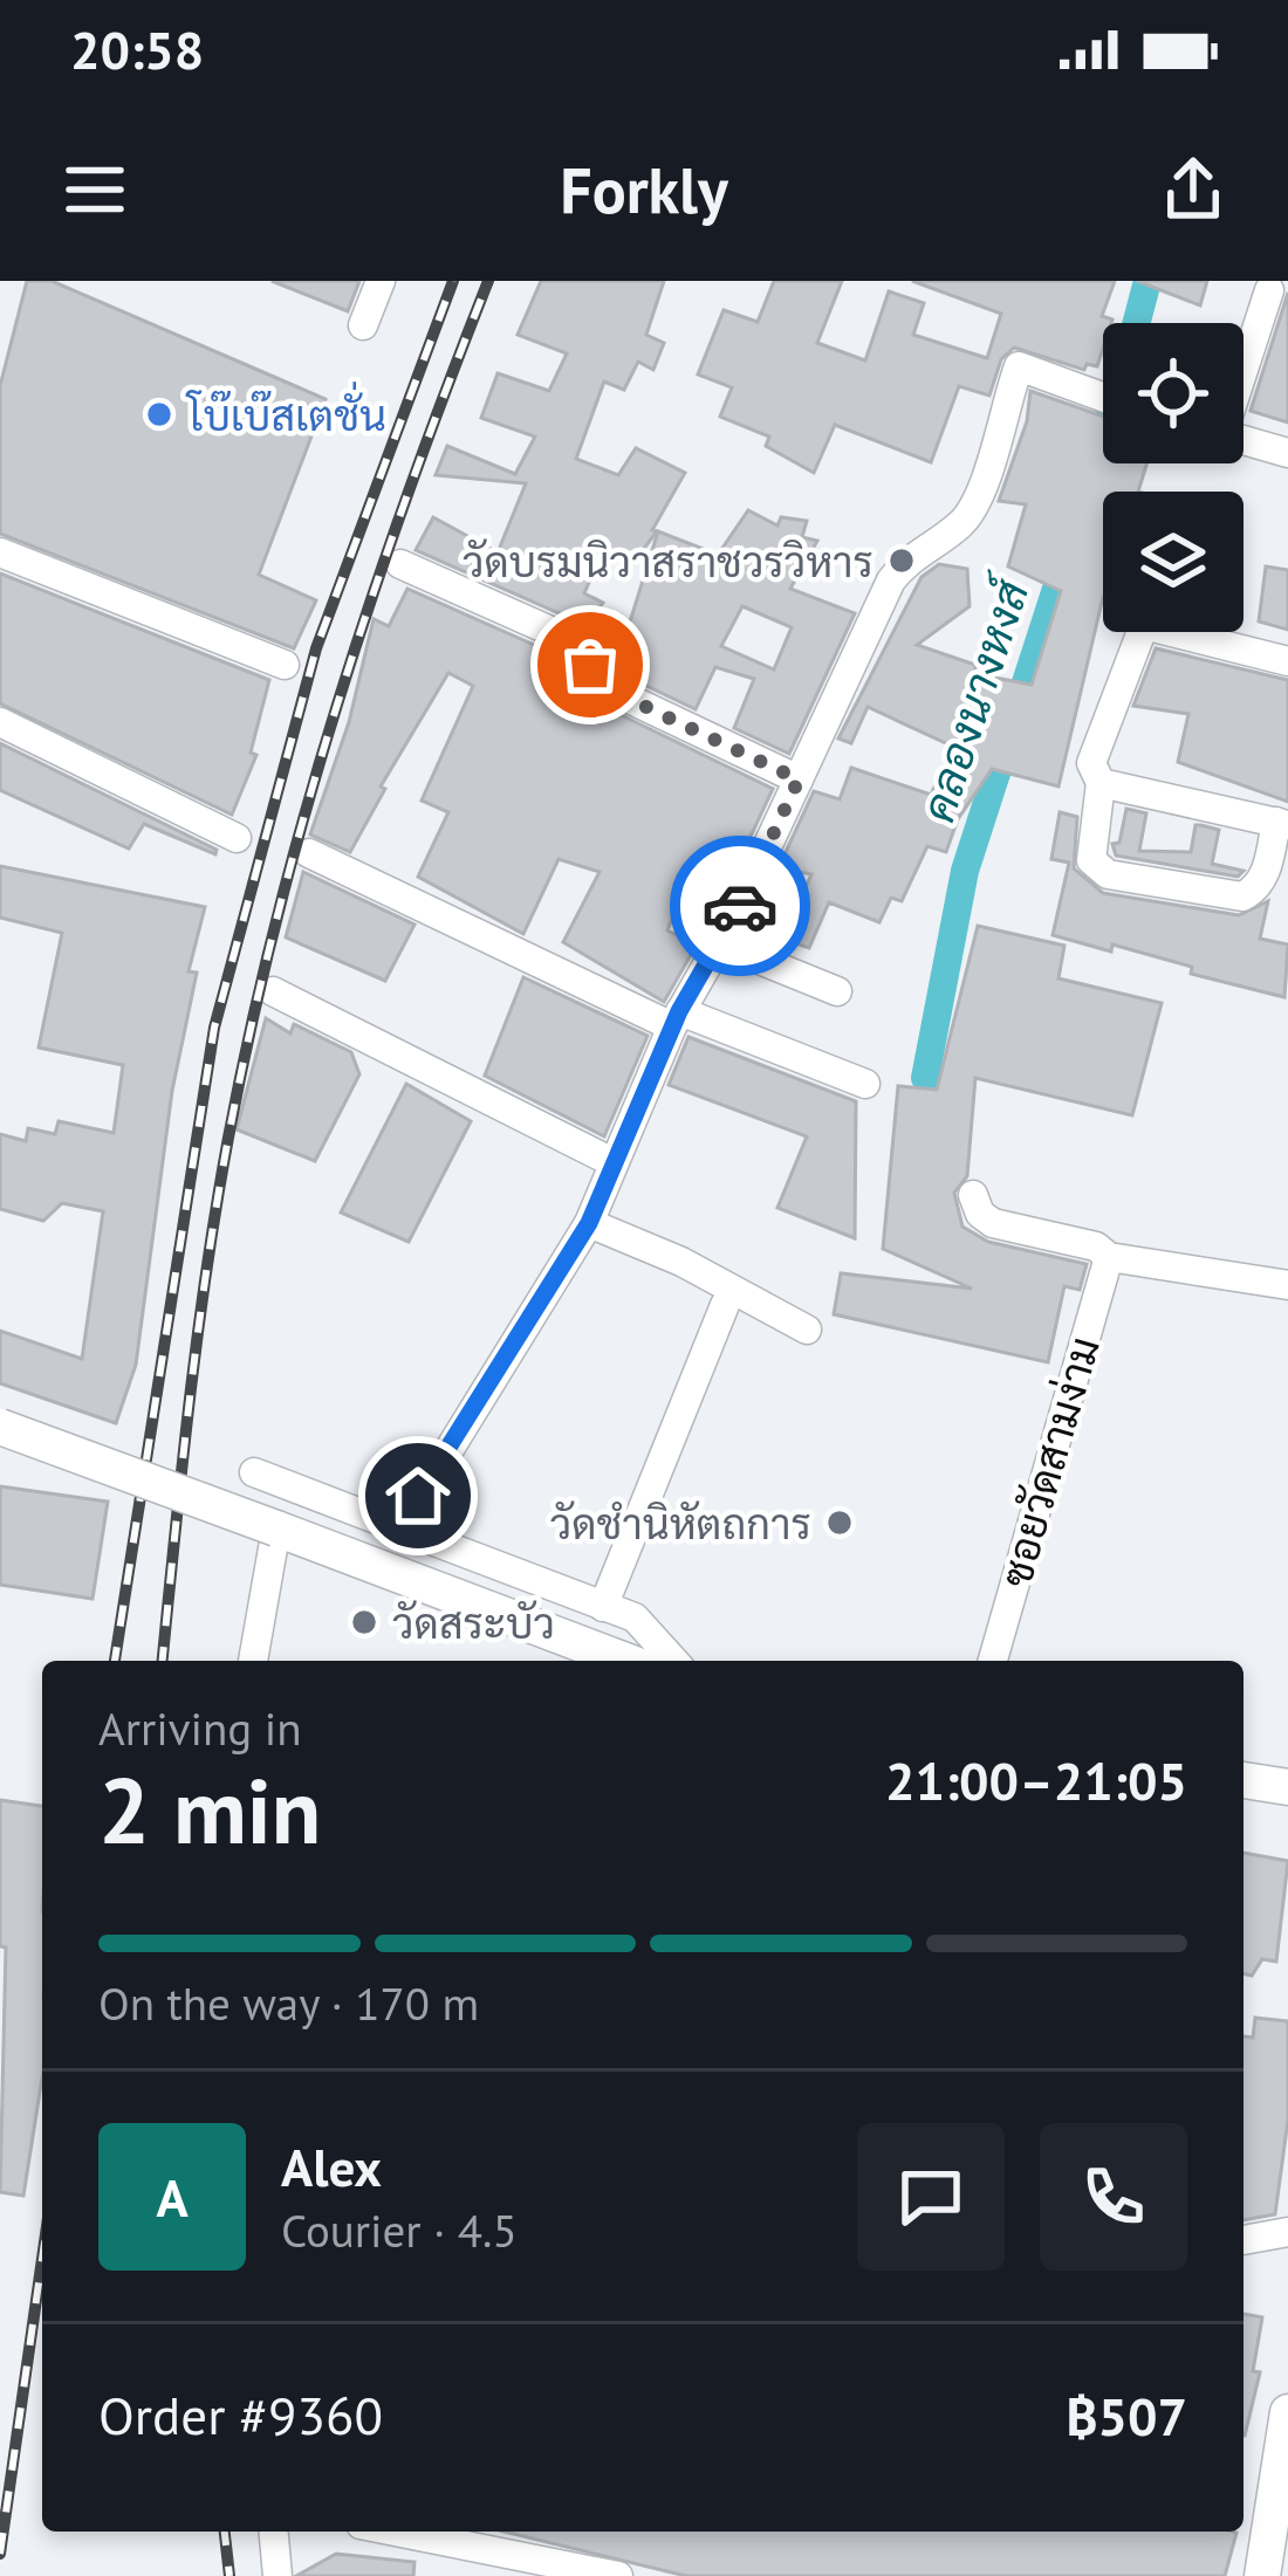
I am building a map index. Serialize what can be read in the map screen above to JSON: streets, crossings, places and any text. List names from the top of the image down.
{
  "streets": {
    "street": ["ซอยวัดสามง่าม"]
  },
  "water": ["คลองนางหงส์"],
  "places": [
    "โบ๊เบ๊สเตชั่น",
    "วัดบรมนิวาสราชวรวิหาร",
    "วัดชำนิหัตถการ",
    "วัดสระบัว"
  ],
  "page": {
    "status": "20:58",
    "header": "Forkly",
    "heading": ["2 min", "Arriving in", "21:00–21:05"],
    "panel": [
      "Alex",
      "Courier · 4.5",
      "Order #9360",
      "฿507"
    ],
    "bar": "On the way · 170 m",
    "round": "A"
  }
}
